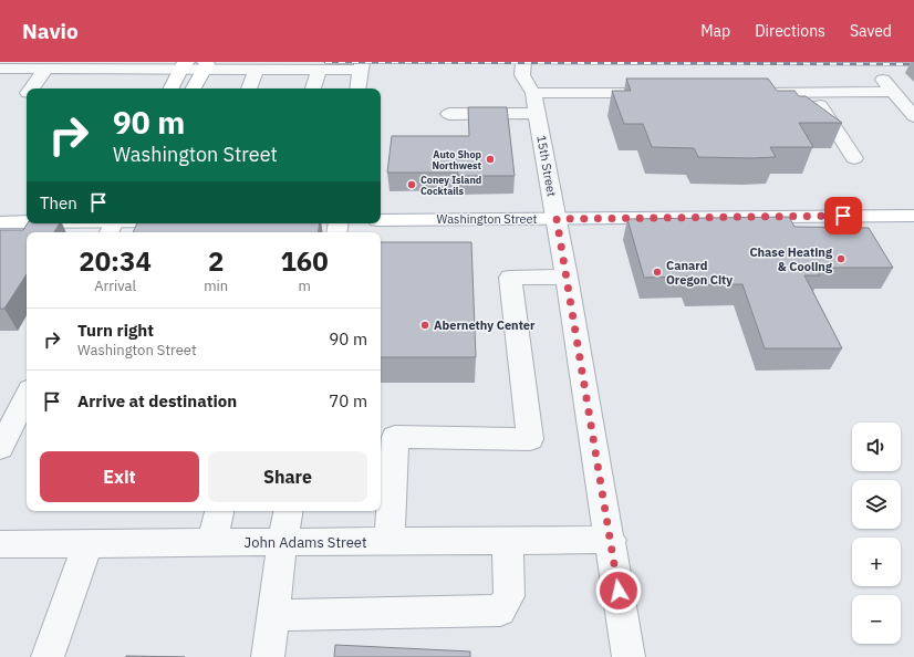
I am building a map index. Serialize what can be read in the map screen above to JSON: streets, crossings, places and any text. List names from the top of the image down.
{
  "streets": {
    "main road": ["Washington Street"],
    "street": ["15th Street", "John Adams Street"]
  },
  "crossings": [
    ["15th Street", "Washington Street"],
    ["15th Street", "John Adams Street"]
  ],
  "places": [
    "Auto Shop Northwest",
    "Coney Island Cocktails",
    "Chase Heating & Cooling",
    "Canard Oregon City",
    "Abernethy Center"
  ],
  "page": {
    "header": "Navio",
    "nav": ["Map", "Directions", "Saved"],
    "turn": ["90 m", "Washington Street"],
    "then": "Then",
    "eta": [
      "20:34",
      "Arrival",
      "2",
      "min",
      "160",
      "m"
    ],
    "list": [
      {
        "name": "Turn right",
        "note": "Washington Street",
        "value": "90 m"
      },
      {
        "name": "Arrive at destination",
        "value": "70 m"
      }
    ],
    "map_buttons": ["+", "−"],
    "buttons": ["Exit", "Share"]
  }
}
